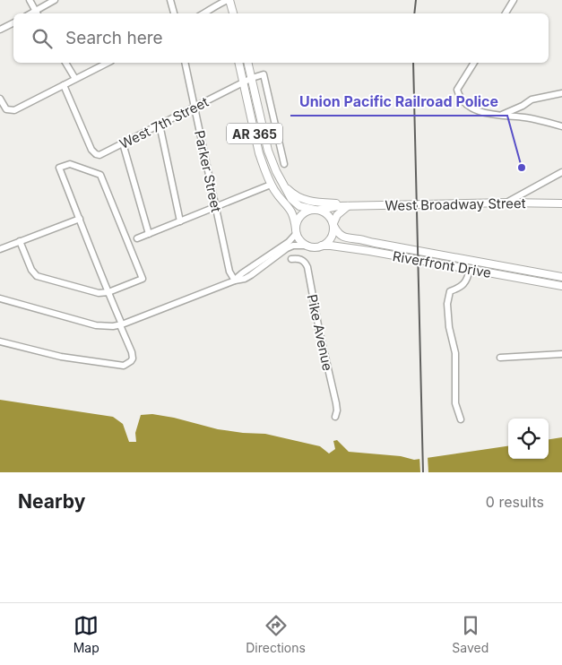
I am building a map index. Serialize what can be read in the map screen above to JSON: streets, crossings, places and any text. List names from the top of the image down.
{
  "streets": {
    "main road": ["AR 365", "West Broadway Street", "Riverfront Drive"],
    "street": ["West 7th Street", "Parker Street", "Pike Avenue"]
  },
  "crossings": [
    ["West 7th Street", "AR 365"],
    ["West 7th Street", "Parker Street"],
    ["AR 365", "West Broadway Street"],
    ["AR 365", "Riverfront Drive"],
    ["West Broadway Street", "Riverfront Drive"]
  ],
  "places": ["Union Pacific Railroad Police"],
  "page": {
    "search": "Search here",
    "heading": ["Nearby", "0 results"],
    "nav": ["Map", "Directions", "Saved"]
  }
}
